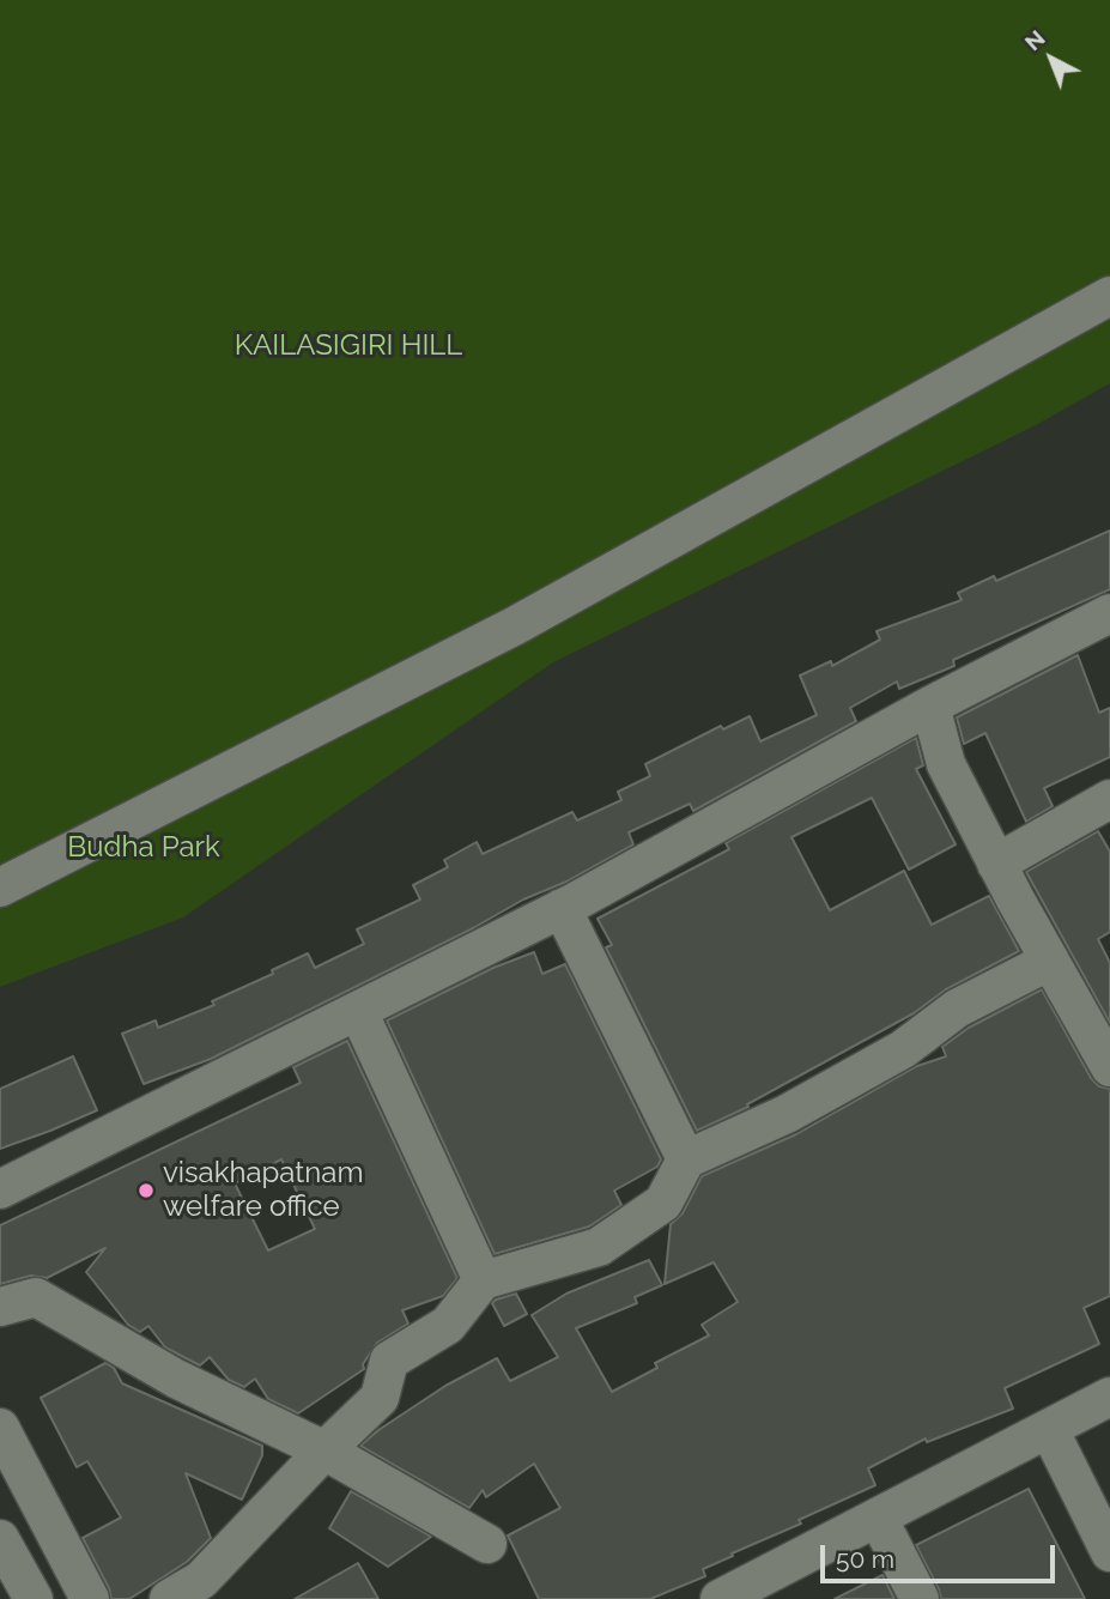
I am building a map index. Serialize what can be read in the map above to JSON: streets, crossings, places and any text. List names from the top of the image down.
{
  "parks": ["KAILASIGIRI HILL", "Budha Park"],
  "places": ["visakhapatnam welfare office"],
  "scale_bar": "50 m",
  "north": "top left"
}
